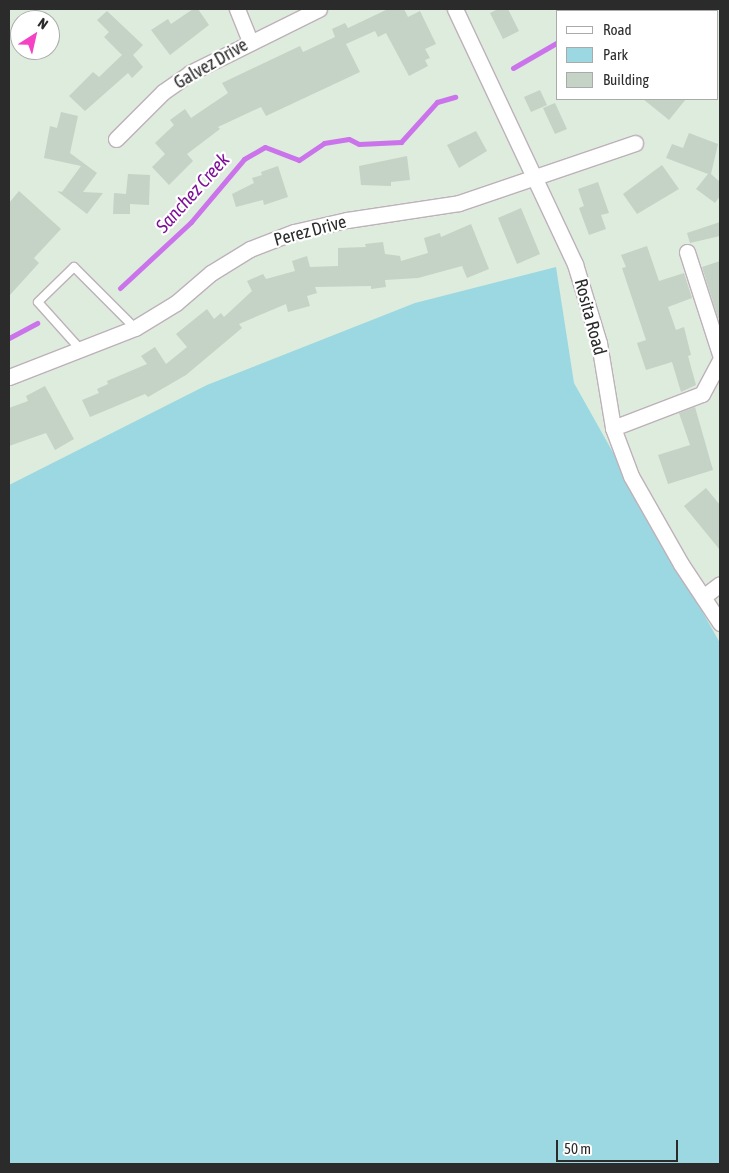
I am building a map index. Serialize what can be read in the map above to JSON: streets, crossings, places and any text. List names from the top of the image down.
{
  "streets": {
    "street": ["Galvez Drive", "Perez Drive", "Rosita Road"]
  },
  "crossings": [
    ["Perez Drive", "Rosita Road"]
  ],
  "water": ["Sanchez Creek"],
  "legend": ["Road", "Park", "Building"],
  "scale_bar": "50 m",
  "north": "top right"
}
